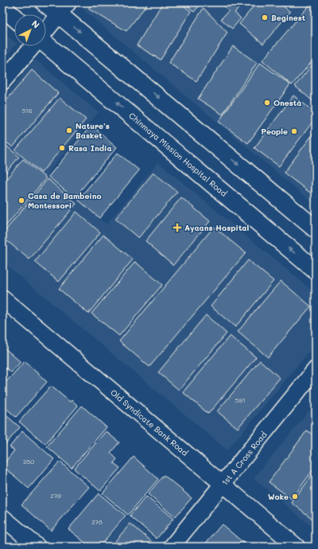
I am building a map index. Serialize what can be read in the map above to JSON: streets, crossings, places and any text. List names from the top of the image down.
{
  "streets": {
    "main road": ["Chinmaya Mission Hospital Road"],
    "street": ["Old Syndicate Bank Road", "1st A Cross Road"]
  },
  "crossings": [
    ["Old Syndicate Bank Road", "1st A Cross Road"]
  ],
  "places": {
    "other": [
      "Beginest",
      "Onestà",
      "Nature's Basket",
      "People",
      "Rasa India",
      "Casa de Bambeino Montessori",
      "Woke"
    ],
    "health": ["Ayaans Hospital"]
  },
  "house_numbers": [
    "516",
    "591",
    "280",
    "279",
    "278"
  ],
  "north": "top right"
}
